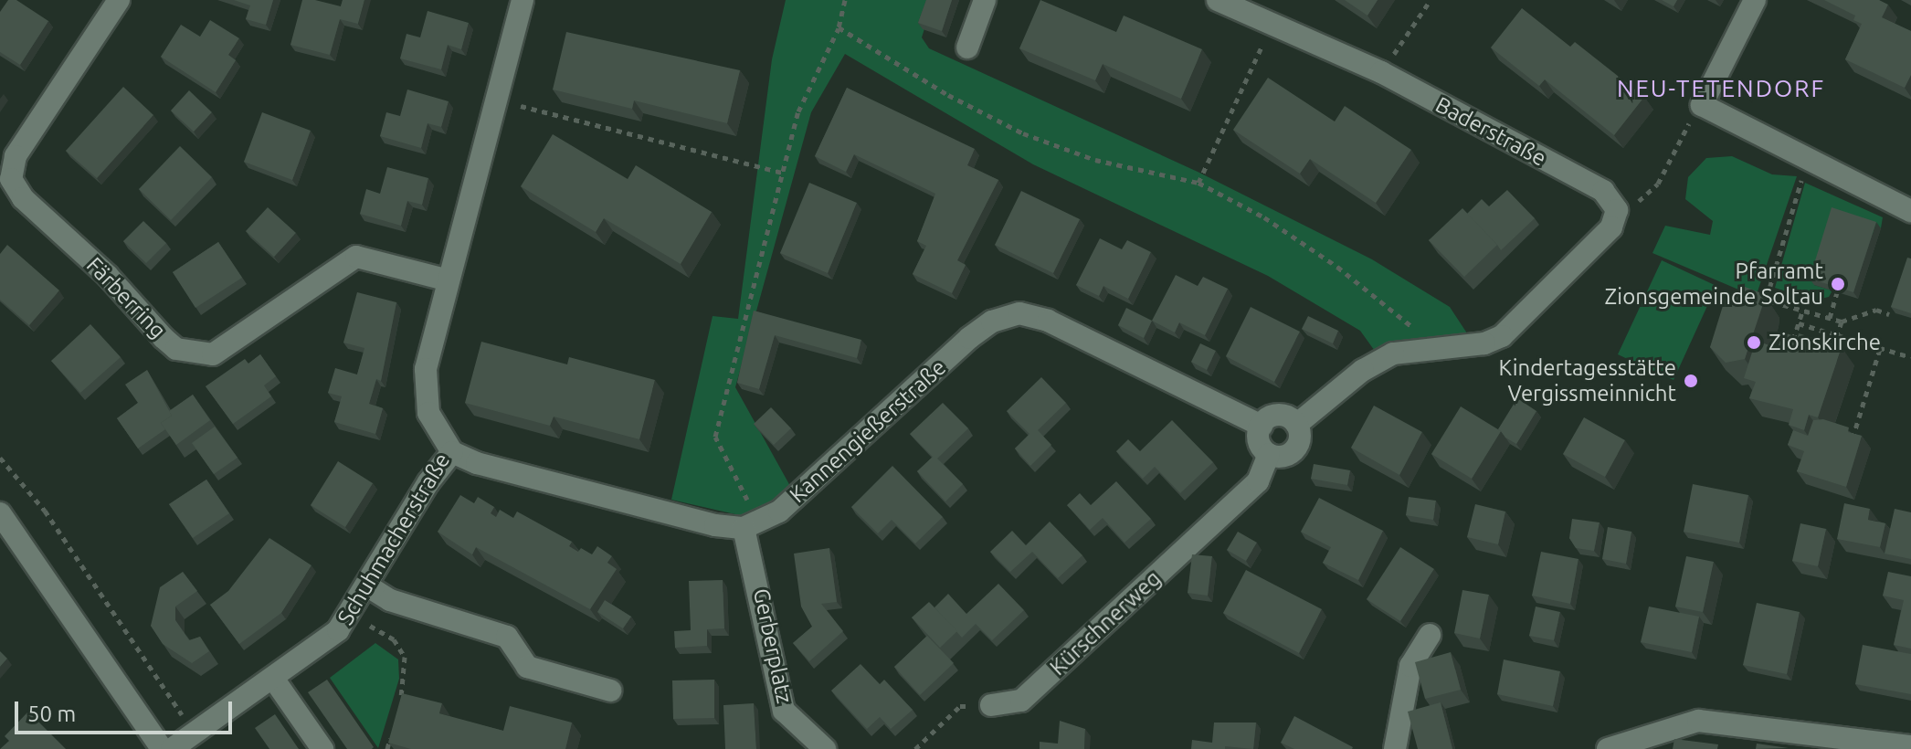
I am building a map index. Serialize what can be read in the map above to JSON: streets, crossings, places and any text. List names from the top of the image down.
{
  "streets": {
    "street": [
      "Baderstraße",
      "Färberring",
      "Kannengießerstraße",
      "Schuhmacherstraße",
      "Kürschnerweg",
      "Gerberplatz"
    ]
  },
  "crossings": [
    ["Färberring", "Schuhmacherstraße"],
    ["Kannengießerstraße", "Kürschnerweg"],
    ["Kannengießerstraße", "Gerberplatz"]
  ],
  "districts": ["NEU-TETENDORF"],
  "places": ["Pfarramt Zionsgemeinde Soltau", "Zionskirche", "Kindertagesstätte Vergissmeinnicht"],
  "scale_bar": "50 m"
}
